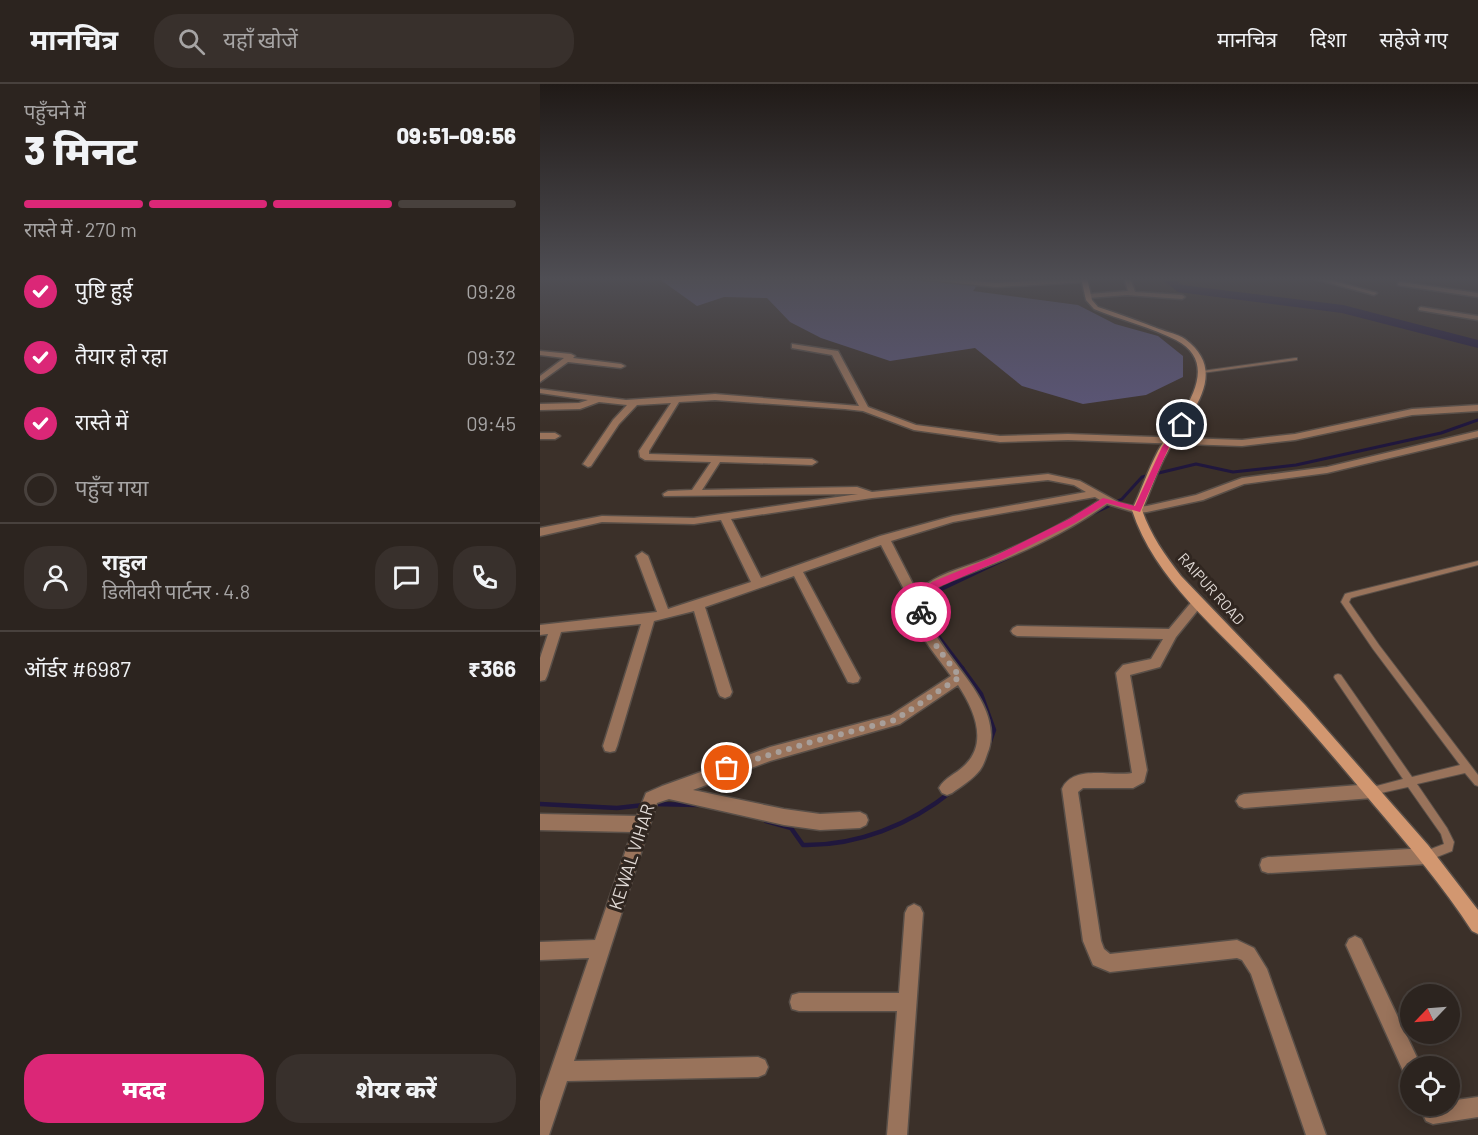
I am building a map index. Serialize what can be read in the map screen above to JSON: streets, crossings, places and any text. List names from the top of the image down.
{
  "streets": {
    "main road": ["RAIPUR ROAD"],
    "street": ["KEWAL VIHAR"]
  },
  "north": "bottom left",
  "page": {
    "header": "मानचित्र",
    "search": "यहाँ खोजें",
    "nav": ["मानचित्र", "दिशा", "सहेजे गए"],
    "heading": ["3 मिनट", "पहुँचने में", "09:51–09:56"],
    "panel": [
      "राहुल",
      "डिलीवरी पार्टनर · 4.8",
      "ऑर्डर #6987",
      "₹366"
    ],
    "bar": "रास्ते में · 270 m",
    "list": [
      ["पुष्टि हुई", "09:28"],
      ["तैयार हो रहा", "09:32"],
      ["रास्ते में", "09:45"],
      "पहुँच गया"
    ],
    "buttons": ["मदद", "शेयर करें"]
  }
}
